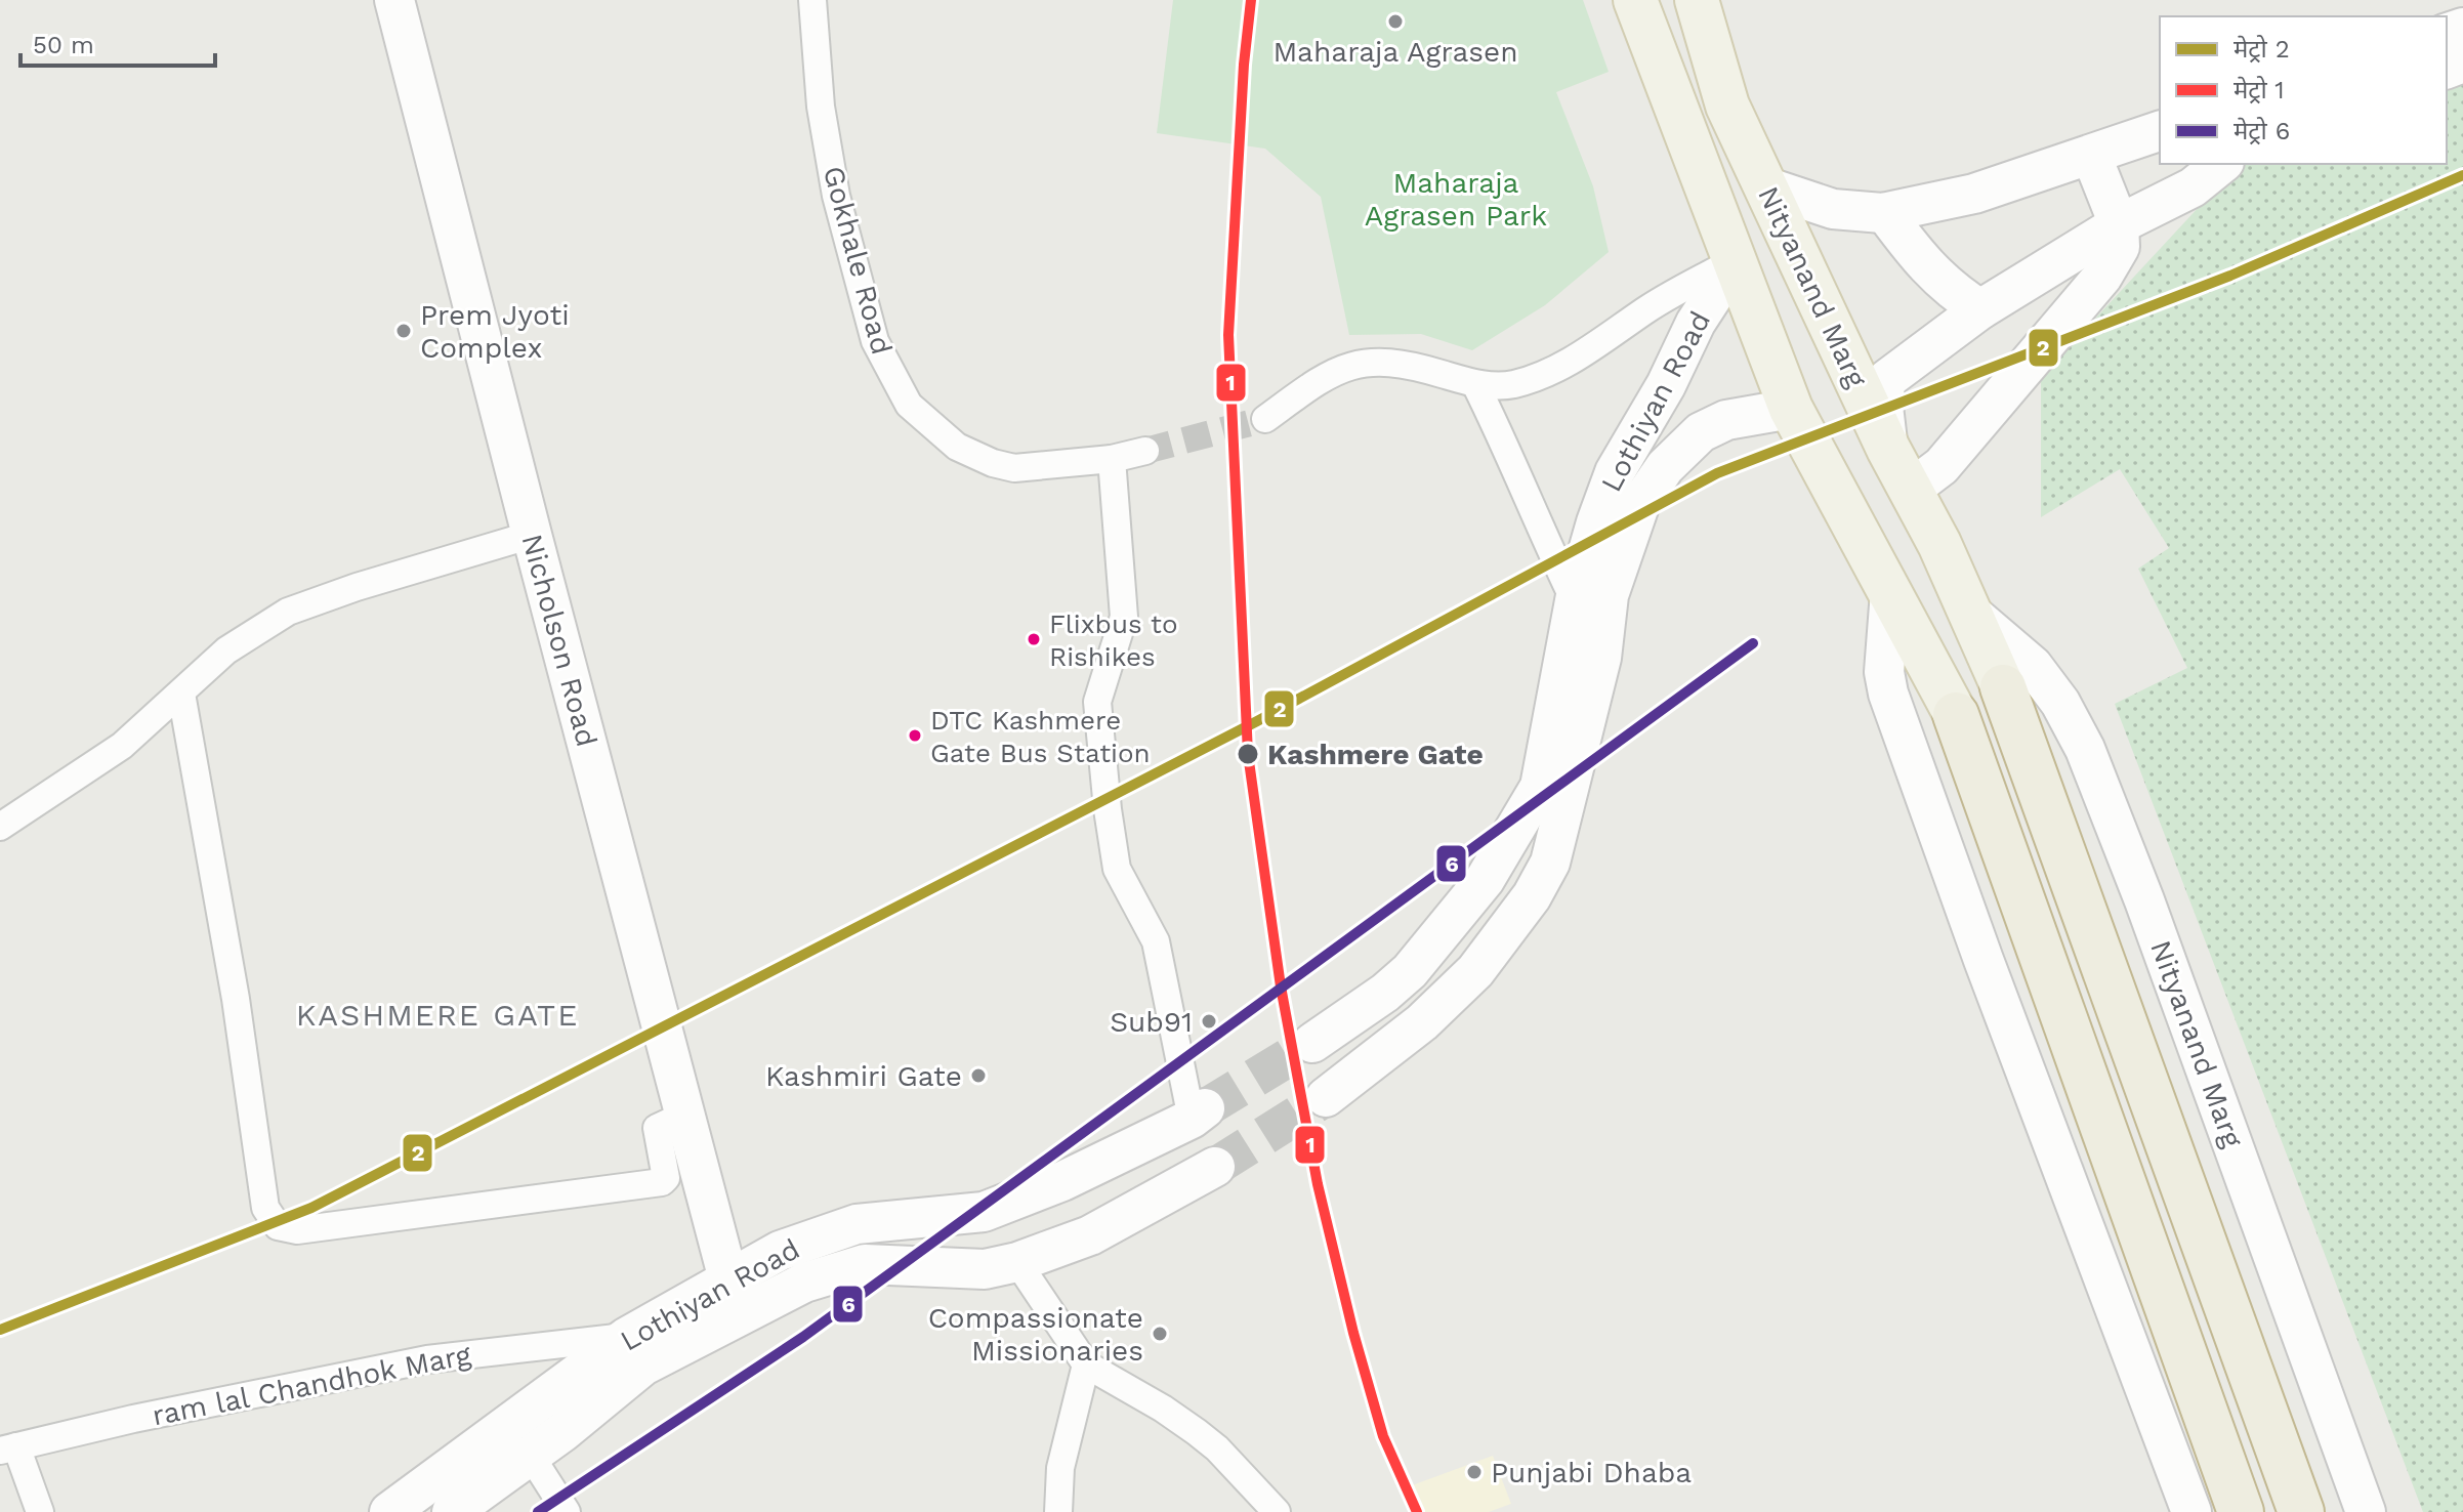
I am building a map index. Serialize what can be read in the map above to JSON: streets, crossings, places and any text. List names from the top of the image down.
{
  "streets": {
    "main road": ["Nityanand Marg", "Lothiyan Road", "Nicholson Road"],
    "street": ["Gokhale Road", "ram lal Chandhok Marg"]
  },
  "crossings": [
    ["Nityanand Marg", "Lothiyan Road"],
    ["Lothiyan Road", "Nicholson Road"],
    ["Lothiyan Road", "ram lal Chandhok Marg"]
  ],
  "districts": ["KASHMERE GATE"],
  "parks": ["Maharaja Agrasen Park"],
  "places": [
    "Maharaja Agrasen",
    "Prem Jyoti Complex",
    "Flixbus to Rishikes",
    "DTC Kashmere Gate Bus Station",
    "Kashmere Gate",
    "Sub91",
    "Kashmiri Gate",
    "Compassionate Missionaries",
    "Punjabi Dhaba"
  ],
  "lines": ["metro line 1", "metro line 2", "metro line 6"],
  "legend": ["मेट्रो 2", "मेट्रो 1", "मेट्रो 6"],
  "scale_bar": "50 m"
}
